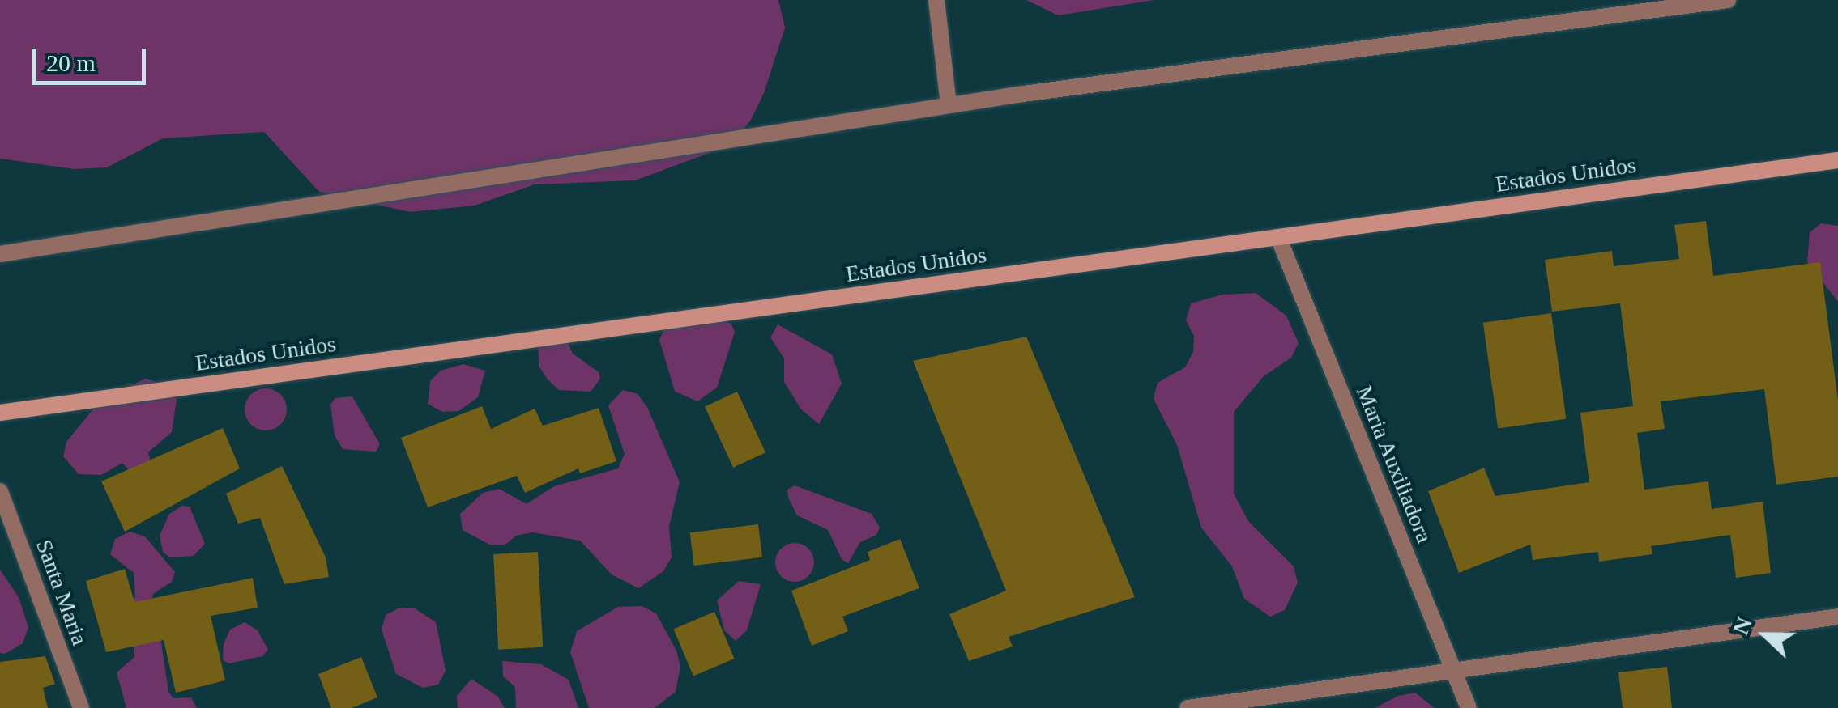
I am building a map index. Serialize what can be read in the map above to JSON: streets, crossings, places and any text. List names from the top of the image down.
{
  "streets": {
    "street": ["Estados Unidos", "Maria Auxiliadora", "Santa Maria"]
  },
  "crossings": [
    ["Estados Unidos", "Maria Auxiliadora"]
  ],
  "scale_bar": "20 m",
  "north": "left"
}
